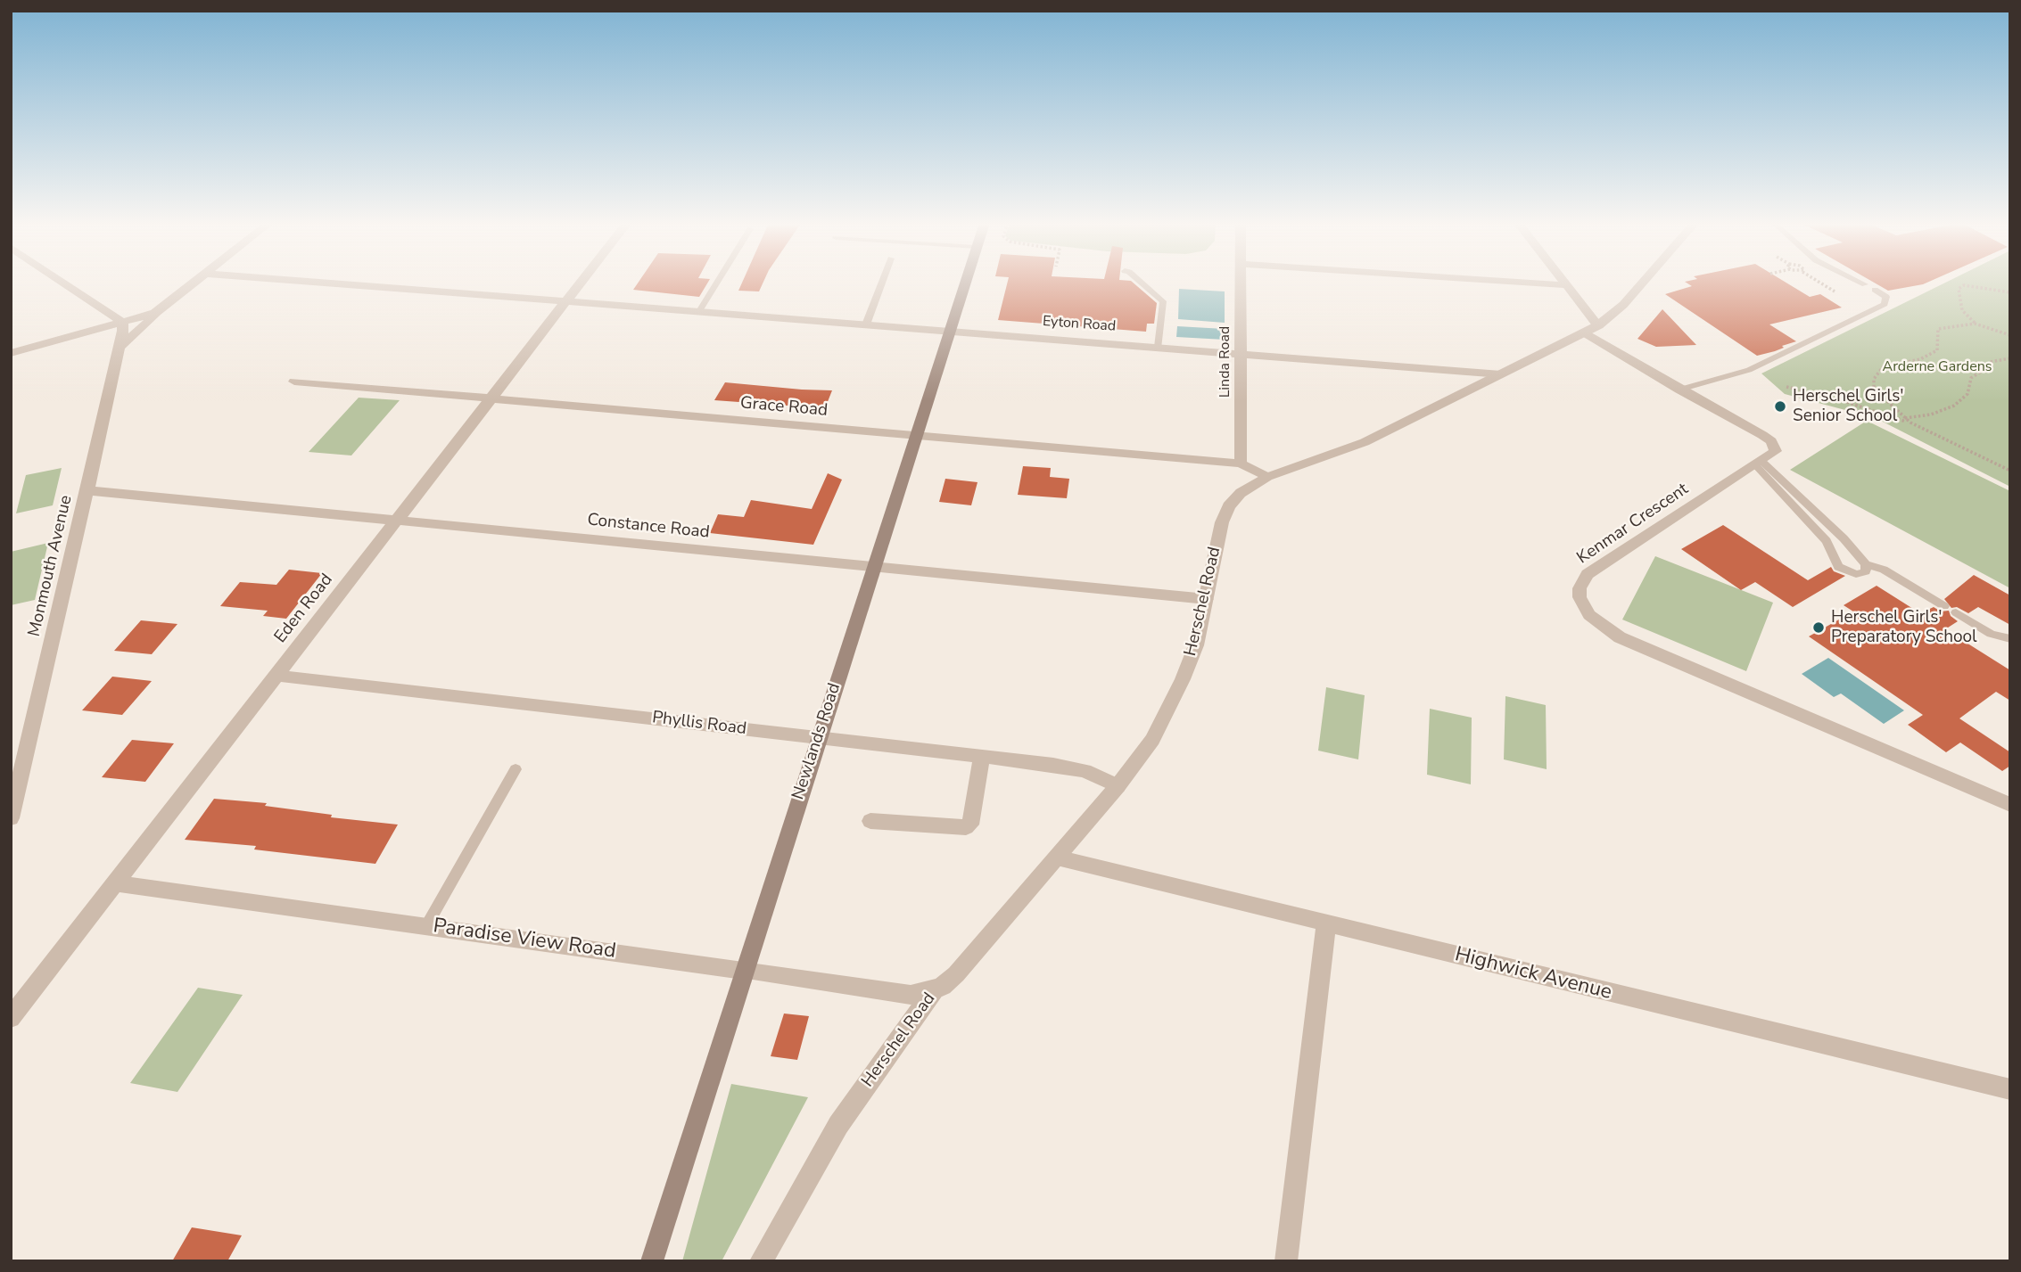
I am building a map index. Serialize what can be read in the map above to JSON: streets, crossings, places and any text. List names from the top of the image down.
{
  "streets": {
    "main road": ["Newlands Road"],
    "street": [
      "Eyton Road",
      "Linda Road",
      "Grace Road",
      "Kenmar Crescent",
      "Constance Road",
      "Monmouth Avenue",
      "Herschel Road",
      "Eden Road",
      "Phyllis Road",
      "Paradise View Road",
      "Highwick Avenue"
    ]
  },
  "crossings": [
    ["Eyton Road", "Linda Road"],
    ["Eyton Road", "Herschel Road"],
    ["Eyton Road", "Eden Road"],
    ["Eyton Road", "Newlands Road"],
    ["Linda Road", "Grace Road"],
    ["Grace Road", "Herschel Road"],
    ["Grace Road", "Eden Road"],
    ["Grace Road", "Newlands Road"],
    ["Constance Road", "Monmouth Avenue"],
    ["Constance Road", "Herschel Road"],
    ["Constance Road", "Eden Road"],
    ["Constance Road", "Newlands Road"],
    ["Herschel Road", "Phyllis Road"],
    ["Herschel Road", "Paradise View Road"],
    ["Herschel Road", "Highwick Avenue"],
    ["Eden Road", "Phyllis Road"],
    ["Eden Road", "Paradise View Road"],
    ["Phyllis Road", "Newlands Road"],
    ["Newlands Road", "Paradise View Road"]
  ],
  "parks": ["Arderne Gardens"],
  "places": ["Herschel Girls' Senior School", "Herschel Girls' Preparatory School"]
}
